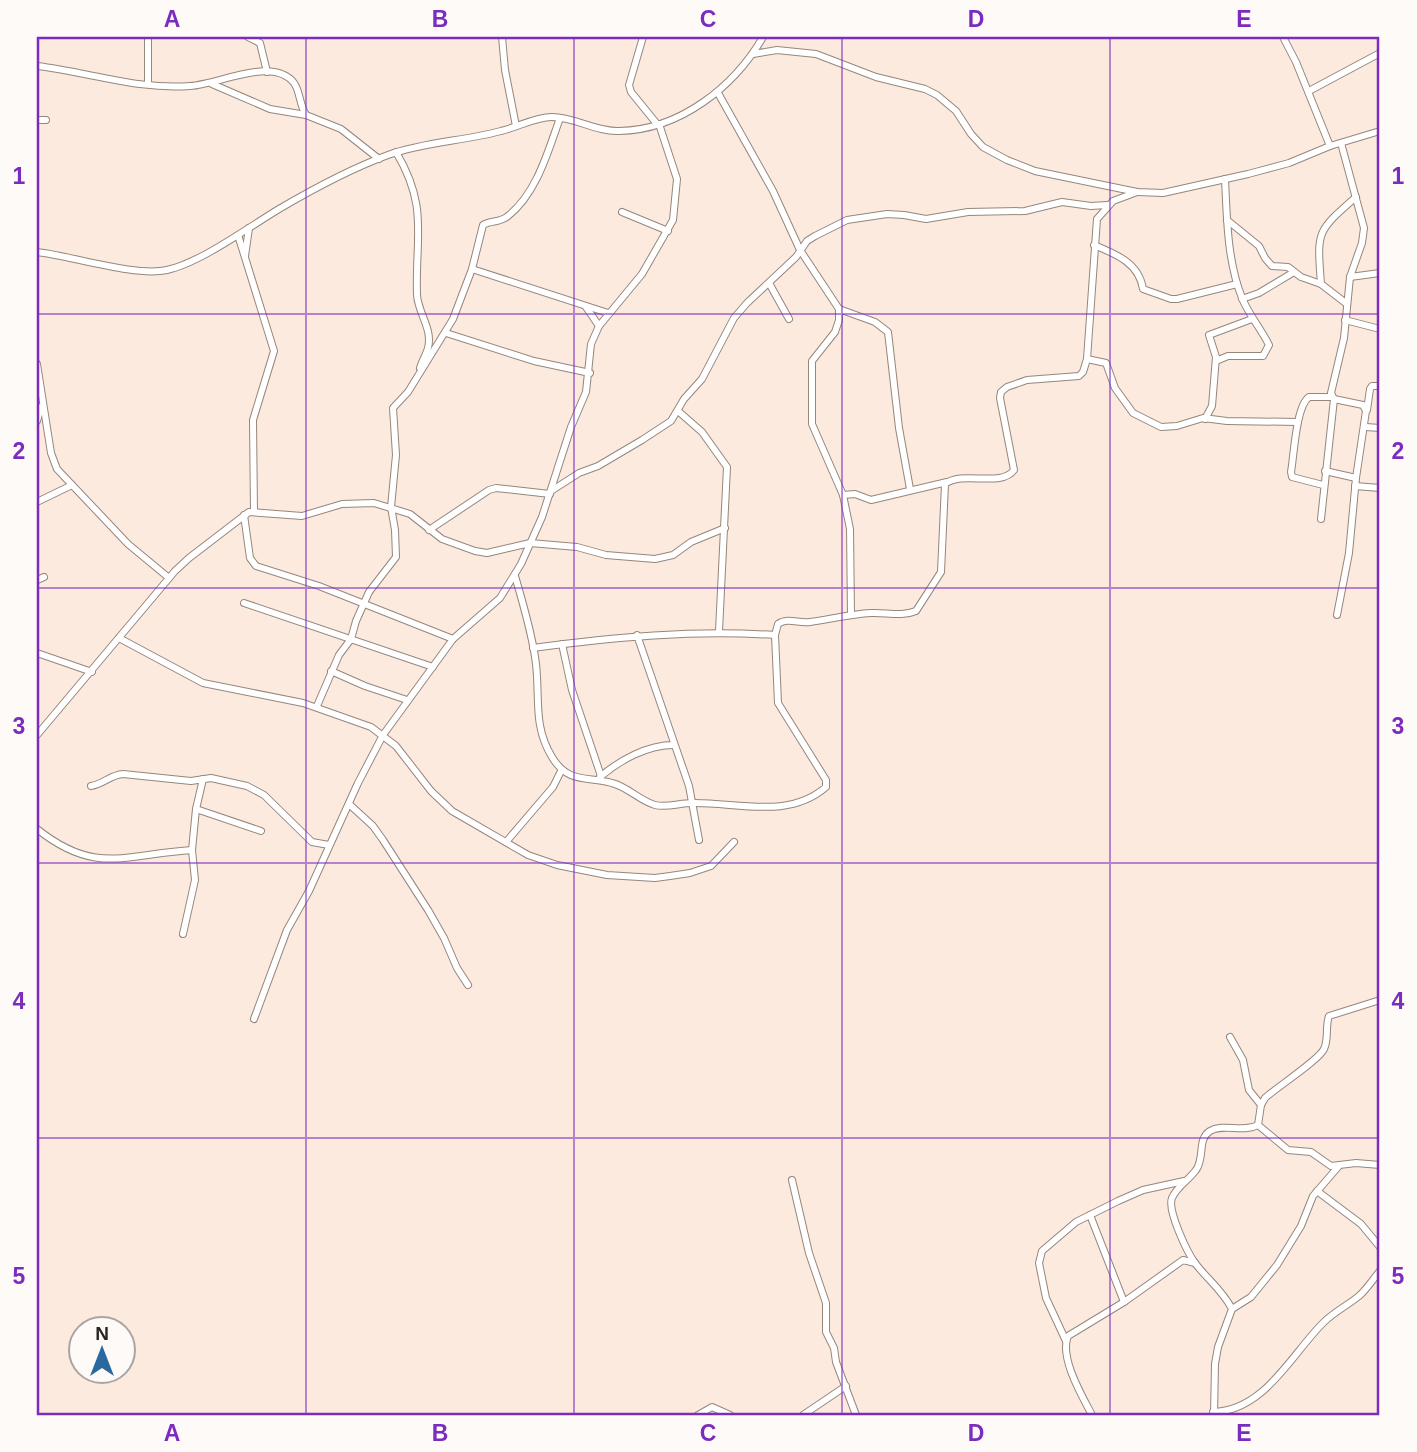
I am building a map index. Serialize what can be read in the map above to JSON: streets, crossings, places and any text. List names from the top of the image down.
{
  "north": "top",
  "grid": {
    "columns": [
      "A",
      "B",
      "C",
      "D",
      "E"
    ],
    "rows": [
      "1",
      "2",
      "3",
      "4",
      "5"
    ]
  }
}
